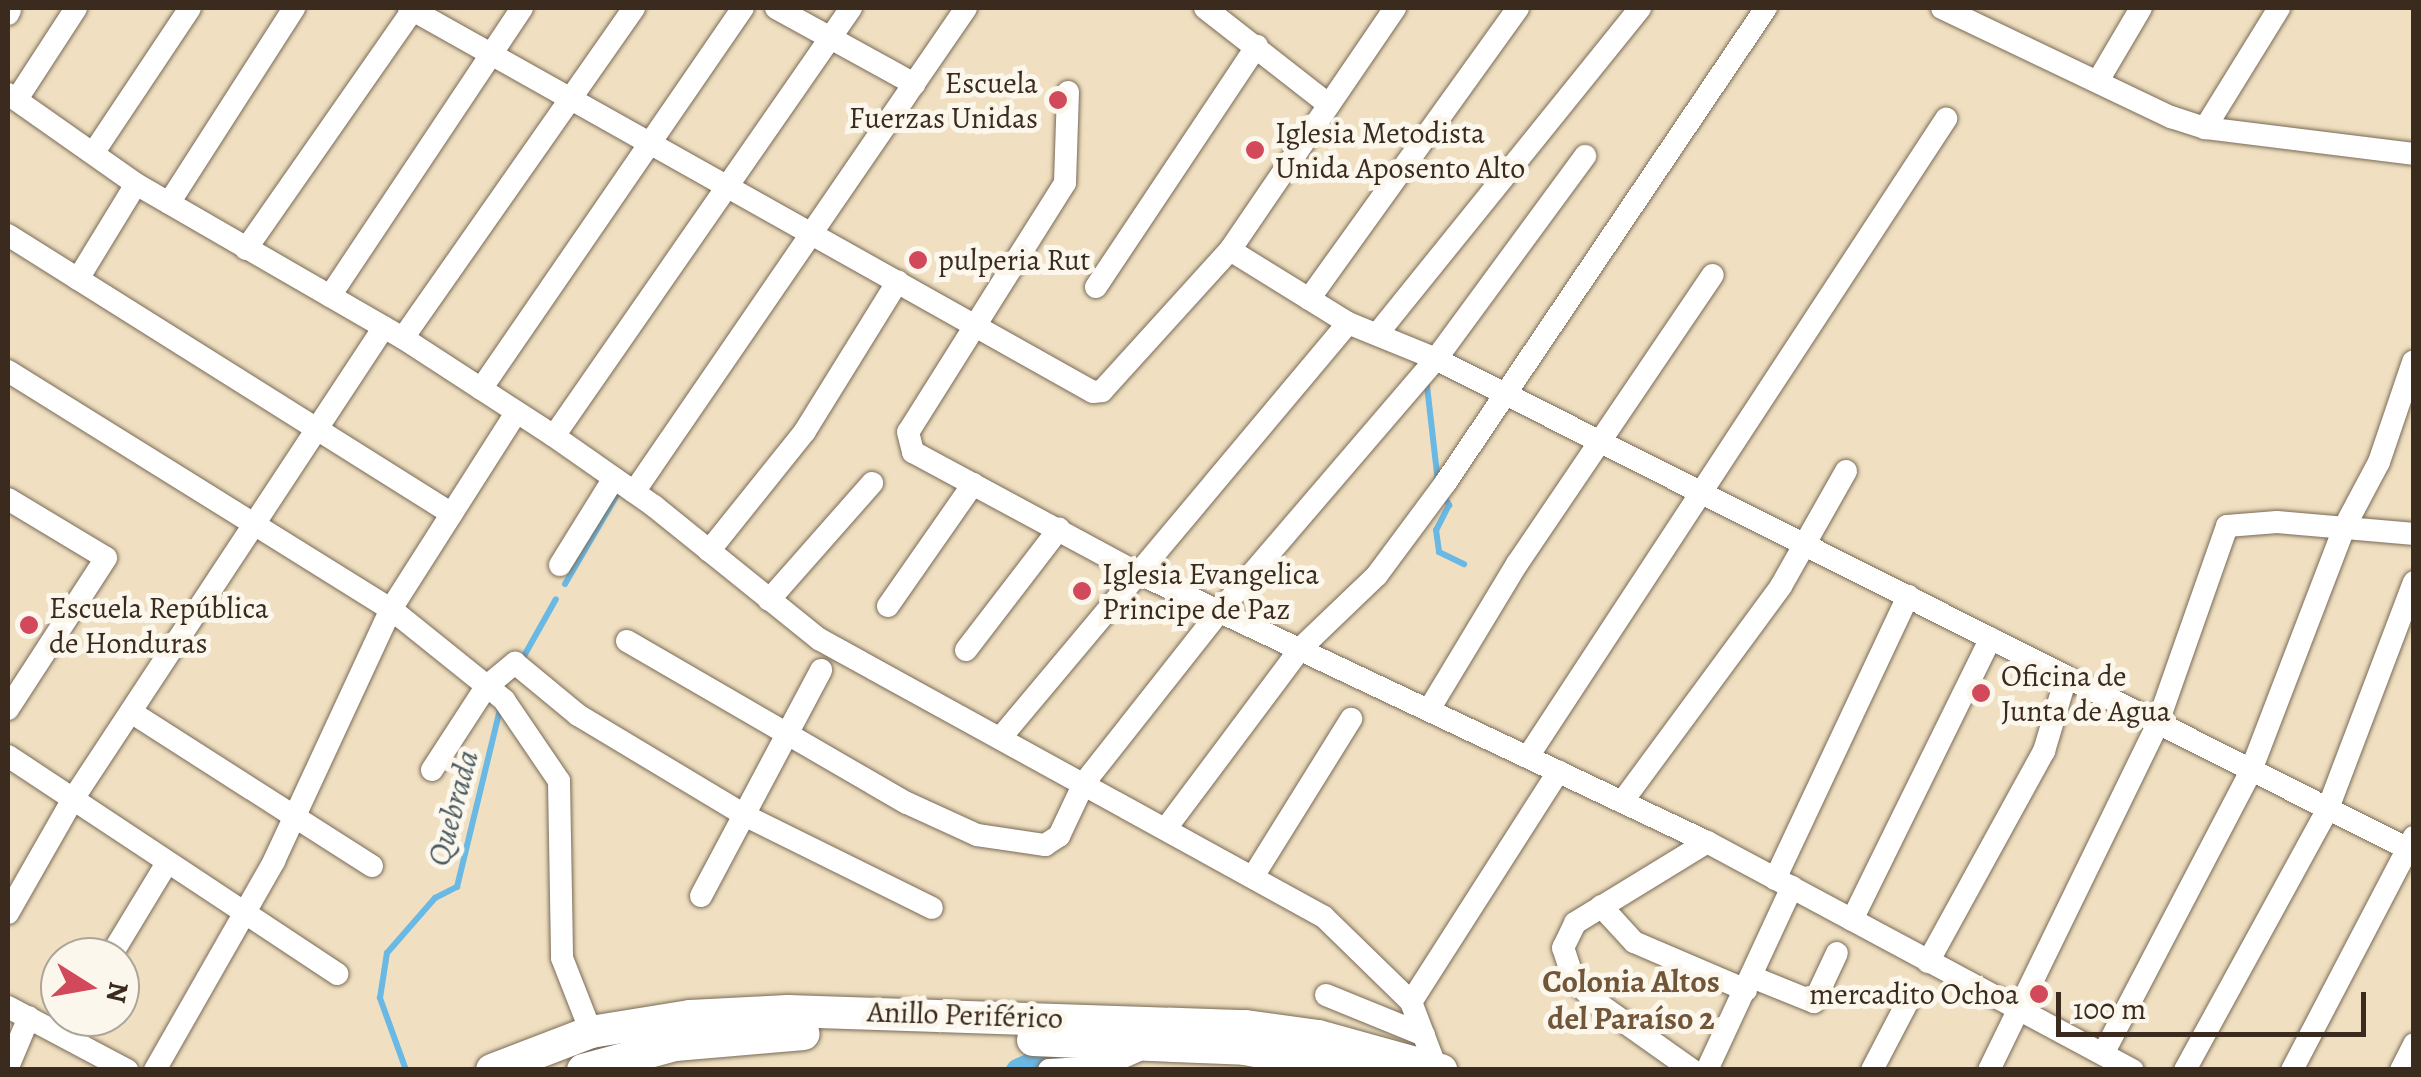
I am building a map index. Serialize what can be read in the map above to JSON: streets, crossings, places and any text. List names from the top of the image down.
{
  "streets": {
    "highway": ["Anillo Periférico"]
  },
  "districts": ["Colonia Altos del Paraíso 2"],
  "water": ["Quebrada"],
  "places": [
    "Escuela Fuerzas Unidas",
    "Iglesia Metodista Unida Aposento Alto",
    "pulperia Rut",
    "Iglesia Evangelica Principe de Paz",
    "Escuela República de Honduras",
    "Oficina de Junta de Agua",
    "mercadito Ochoa"
  ],
  "scale_bar": "100 m",
  "north": "right"
}
